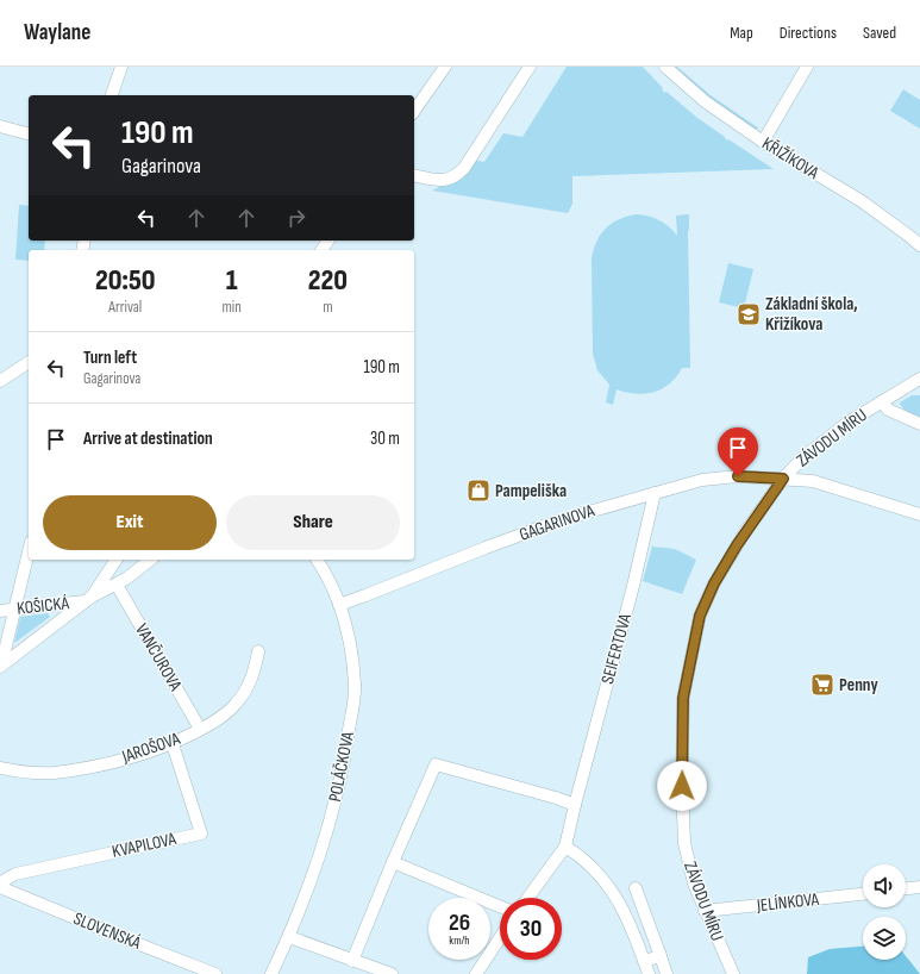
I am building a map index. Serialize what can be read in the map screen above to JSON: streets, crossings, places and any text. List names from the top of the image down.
{
  "streets": {
    "street": [
      "KŘIŽÍKOVA",
      "ZÁVODU MÍRU",
      "GAGARINOVA",
      "KOŠICKÁ",
      "SEIFERTOVA",
      "VANČUROVA",
      "JAROŠOVA",
      "POLÁČKOVA",
      "KVAPILOVA",
      "JELÍNKOVA",
      "SLOVENSKÁ"
    ]
  },
  "crossings": [
    ["ZÁVODU MÍRU", "GAGARINOVA"],
    ["ZÁVODU MÍRU", "JELÍNKOVA"],
    ["GAGARINOVA", "SEIFERTOVA"],
    ["GAGARINOVA", "POLÁČKOVA"],
    ["VANČUROVA", "JAROŠOVA"],
    ["JAROŠOVA", "KVAPILOVA"],
    ["KVAPILOVA", "SLOVENSKÁ"]
  ],
  "places": {
    "school or university": ["Základní škola, Křižíkova"],
    "shop": ["Pampeliška"],
    "supermarket": ["Penny"]
  },
  "page": {
    "header": "Waylane",
    "nav": ["Map", "Directions", "Saved"],
    "turn": ["190 m", "Gagarinova"],
    "eta": [
      "20:50",
      "Arrival",
      "1",
      "min",
      "220",
      "m"
    ],
    "list": [
      {
        "name": "Turn left",
        "note": "Gagarinova",
        "value": "190 m"
      },
      {
        "name": "Arrive at destination",
        "value": "30 m"
      }
    ],
    "buttons": ["Exit", "Share"],
    "speed": "26 km/h",
    "limit": "30"
  }
}
